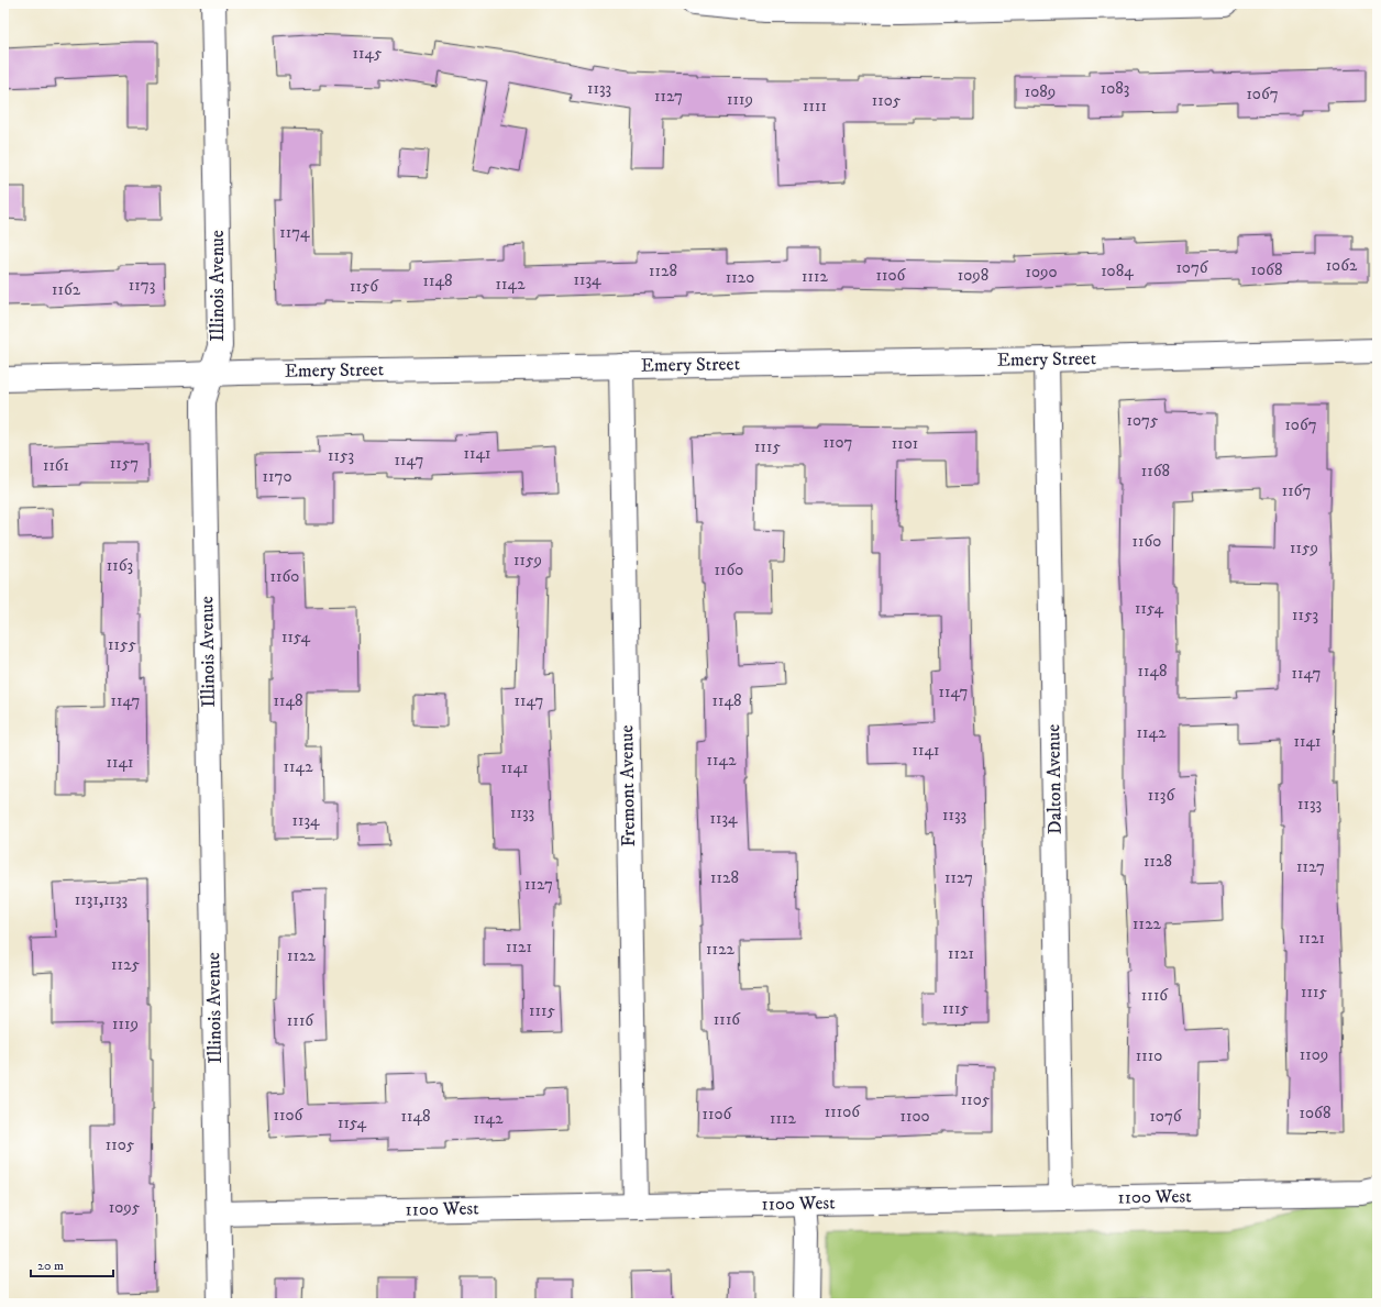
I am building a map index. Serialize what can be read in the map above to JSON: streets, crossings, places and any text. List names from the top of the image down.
{
  "streets": {
    "street": [
      "Illinois Avenue",
      "Emery Street",
      "Dalton Avenue",
      "Fremont Avenue",
      "1100 West"
    ]
  },
  "crossings": [
    ["Illinois Avenue", "Emery Street"],
    ["Illinois Avenue", "1100 West"],
    ["Emery Street", "Dalton Avenue"],
    ["Emery Street", "Fremont Avenue"],
    ["Dalton Avenue", "1100 West"],
    ["Fremont Avenue", "1100 West"]
  ],
  "house_numbers": [
    "1145",
    "1133",
    "1083",
    "1089",
    "1067",
    "1127",
    "1119",
    "1105",
    "1111",
    "1174",
    "1062",
    "1076",
    "1068",
    "1128",
    "1084",
    "1090",
    "1106",
    "1098",
    "1112",
    "1120",
    "1134",
    "1148",
    "1142",
    "1173",
    "1156",
    "1162",
    "1075",
    "1067",
    "1107",
    "1101",
    "1115",
    "1141",
    "1153",
    "1147",
    "1157",
    "1161",
    "1168",
    "1170",
    "1167",
    "1160",
    "1159",
    "1159",
    "1163",
    "1160",
    "1160",
    "1154",
    "1153",
    "1154",
    "1155",
    "1148",
    "1147",
    "1147",
    "1147",
    "1148",
    "1147",
    "1148",
    "1142",
    "1141",
    "1141",
    "1142",
    "1141",
    "1142",
    "1141",
    "1136",
    "1133",
    "1133",
    "1133",
    "1134",
    "1134",
    "1128",
    "1127",
    "1128",
    "1127",
    "1127",
    "1131,1133",
    "1122",
    "1121",
    "1121",
    "1122",
    "1121",
    "1122",
    "1125",
    "1115",
    "1116",
    "1115",
    "1115",
    "1116",
    "1116",
    "1119",
    "1109",
    "1110",
    "1105",
    "11106",
    "1068",
    "1106",
    "1106",
    "1148",
    "1100",
    "1076",
    "1142",
    "1112",
    "1154",
    "1105",
    "1095"
  ],
  "scale_bar": "20 m"
}
